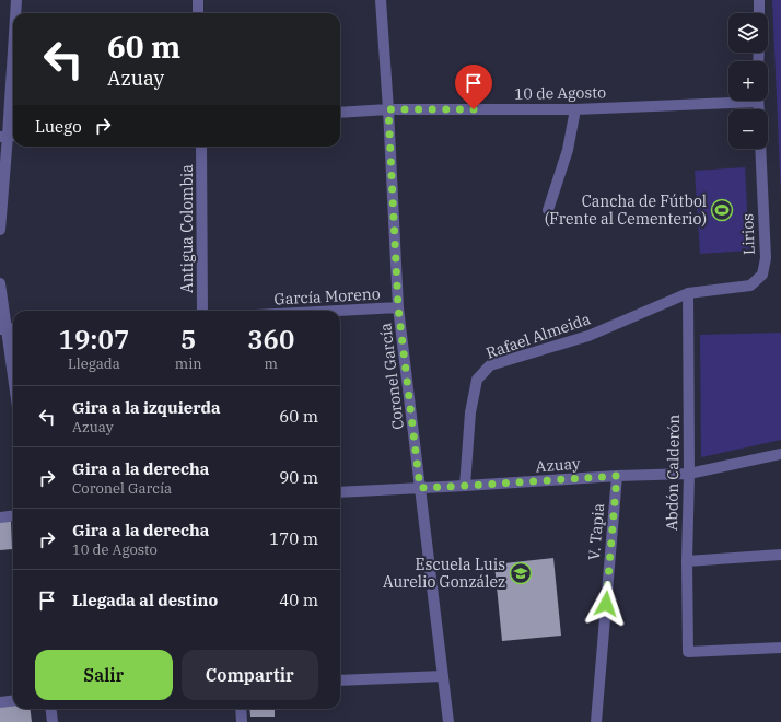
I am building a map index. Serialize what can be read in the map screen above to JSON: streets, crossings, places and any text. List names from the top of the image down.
{
  "streets": {
    "street": [
      "10 de Agosto",
      "Antigua Colombia",
      "Lirios",
      "García Moreno",
      "Rafael Almeida",
      "Coronel García",
      "Azuay",
      "Abdón Calderón",
      "V. Tapia"
    ]
  },
  "crossings": [
    ["10 de Agosto", "Coronel García"],
    ["Lirios", "Rafael Almeida"],
    ["Lirios", "Abdón Calderón"],
    ["García Moreno", "Coronel García"],
    ["Rafael Almeida", "Azuay"],
    ["Rafael Almeida", "Abdón Calderón"],
    ["Coronel García", "Azuay"],
    ["Azuay", "Abdón Calderón"],
    ["Azuay", "V. Tapia"]
  ],
  "places": {
    "sports": ["Cancha de Fútbol (Frente al Cementerio)"],
    "school or university": ["Escuela Luis Aurelio González"]
  },
  "page": {
    "map_buttons": ["+", "−"],
    "turn": ["60 m", "Azuay"],
    "then": "Luego",
    "eta": [
      "19:07",
      "Llegada",
      "5",
      "min",
      "360",
      "m"
    ],
    "list": [
      {
        "name": "Gira a la izquierda",
        "note": "Azuay",
        "value": "60 m"
      },
      {
        "name": "Gira a la derecha",
        "note": "Coronel García",
        "value": "90 m"
      },
      {
        "name": "Gira a la derecha",
        "note": "10 de Agosto",
        "value": "170 m"
      },
      {
        "name": "Llegada al destino",
        "value": "40 m"
      }
    ],
    "buttons": ["Salir", "Compartir"]
  }
}
